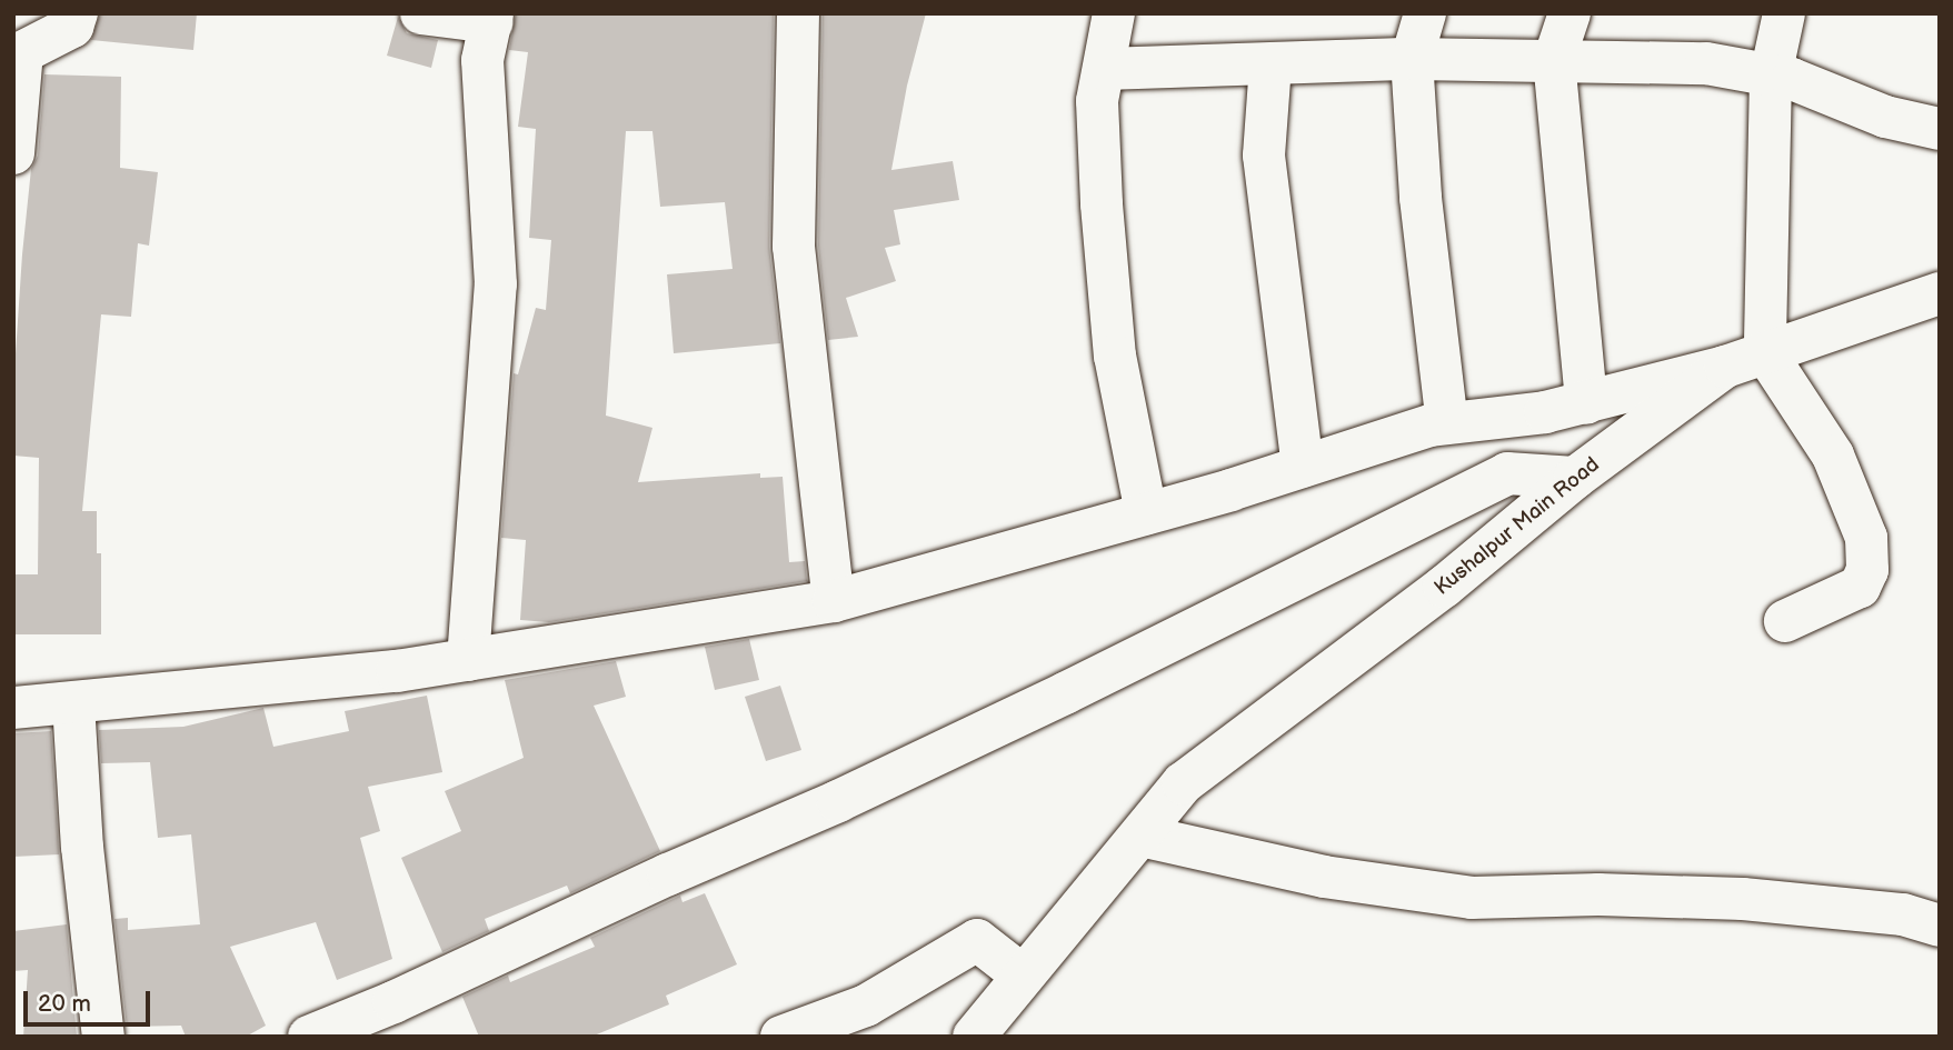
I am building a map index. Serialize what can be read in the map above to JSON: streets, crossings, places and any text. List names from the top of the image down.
{
  "streets": {
    "street": ["Kushalpur Main Road"]
  },
  "scale_bar": "20 m"
}
